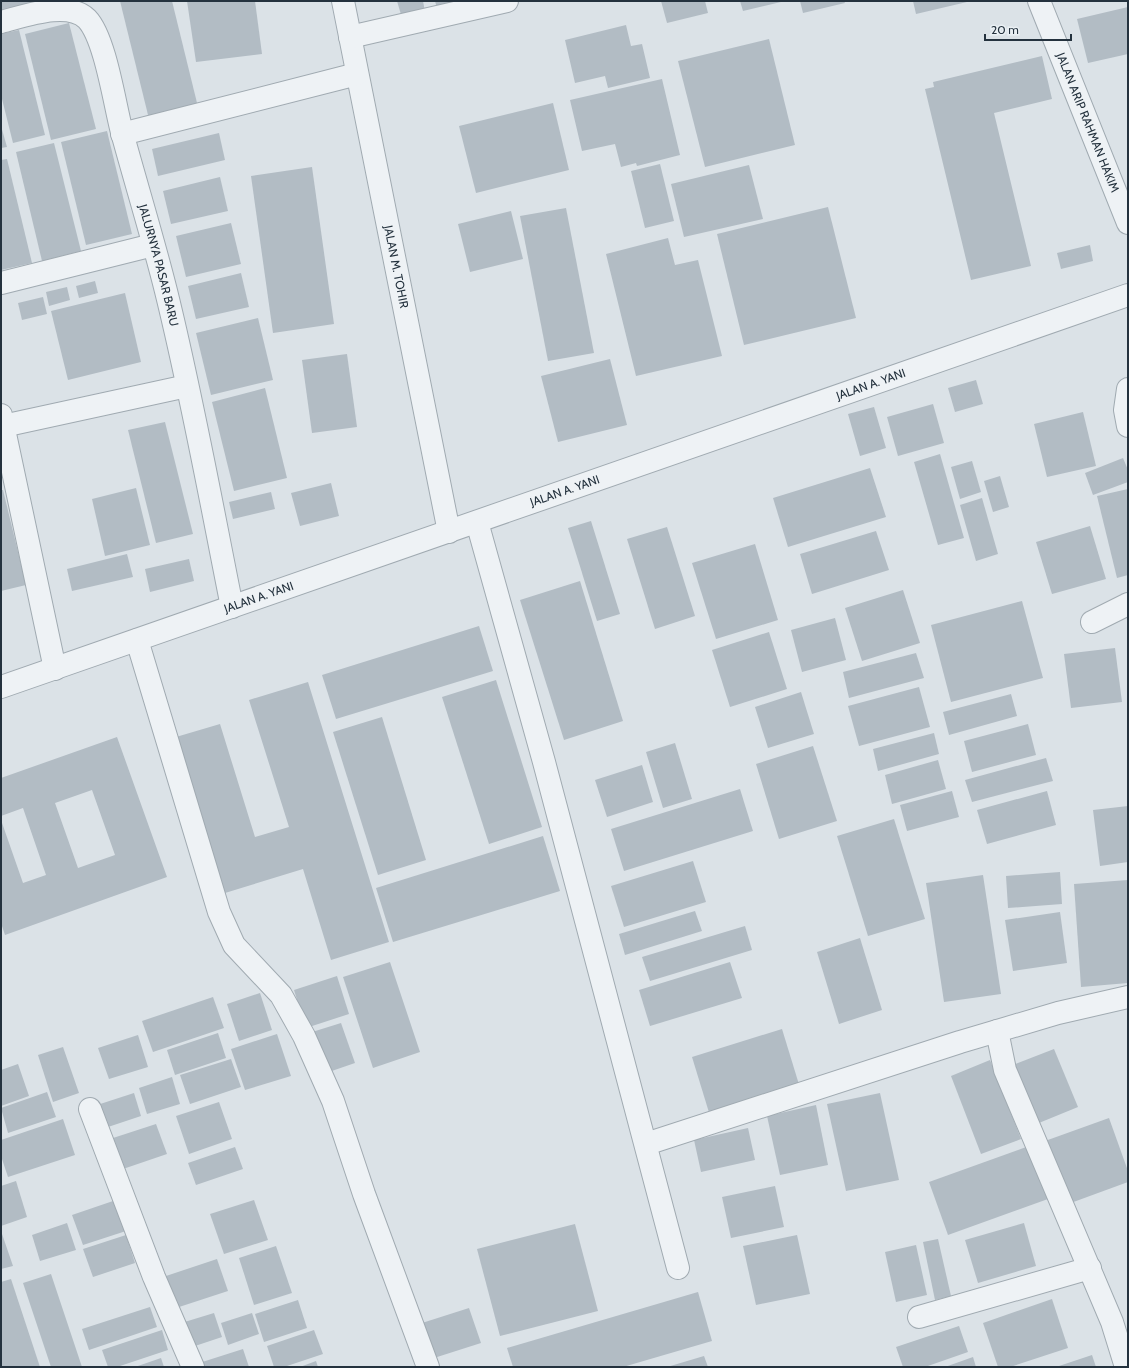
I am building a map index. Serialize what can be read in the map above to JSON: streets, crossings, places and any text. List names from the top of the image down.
{
  "streets": {
    "street": [
      "JALAN ARIP RAHMAN HAKIM",
      "JALURNYA PASAR BARU",
      "JALAN M. TOHIR",
      "JALAN A. YANI"
    ]
  },
  "crossings": [
    ["JALURNYA PASAR BARU", "JALAN A. YANI"],
    ["JALAN M. TOHIR", "JALAN A. YANI"]
  ],
  "scale_bar": "20 m"
}
